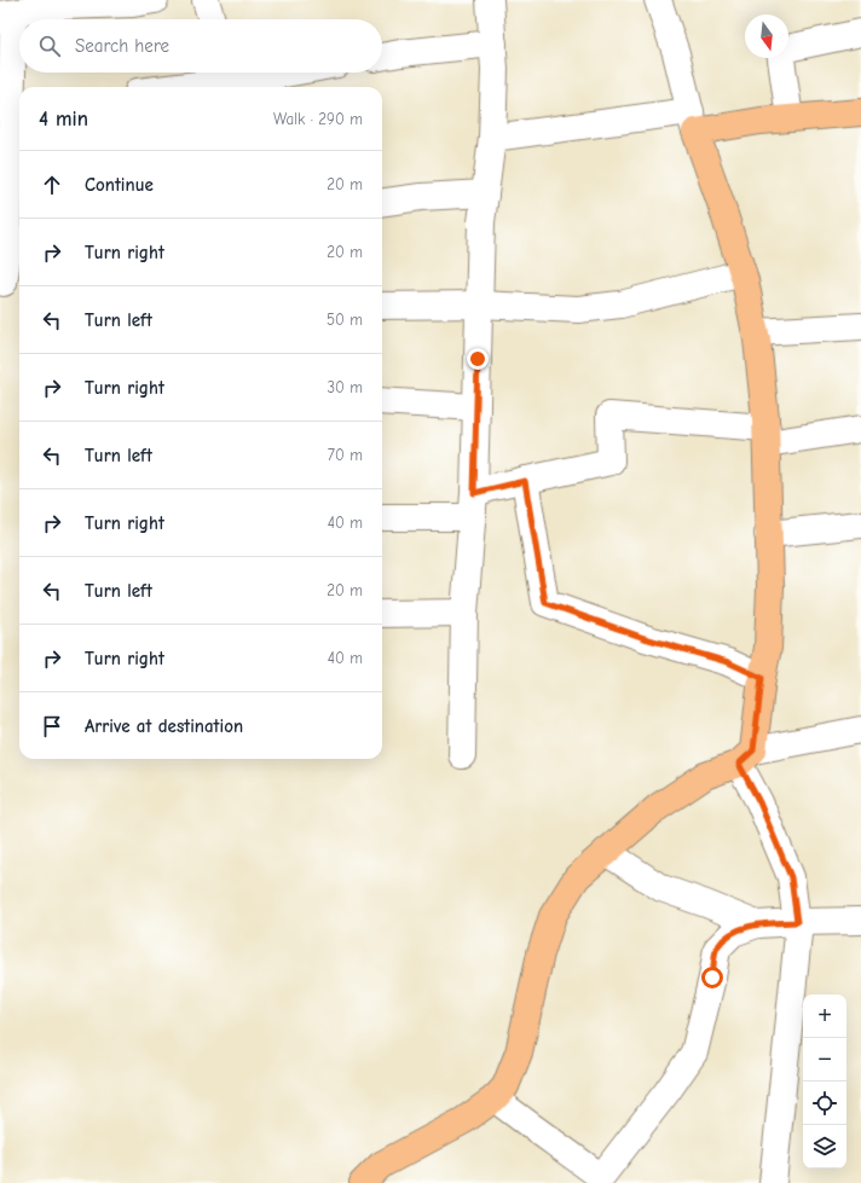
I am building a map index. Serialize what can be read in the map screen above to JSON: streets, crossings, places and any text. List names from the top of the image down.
{
  "north": "bottom",
  "page": {
    "search": "Search here",
    "heading": ["4 min", "Walk · 290 m"],
    "list": [
      ["Continue", "20 m"],
      ["Turn right", "20 m"],
      ["Turn left", "50 m"],
      ["Turn right", "30 m"],
      ["Turn left", "70 m"],
      ["Turn right", "40 m"],
      ["Turn left", "20 m"],
      ["Turn right", "40 m"],
      "Arrive at destination"
    ],
    "map_buttons": ["+", "−"]
  }
}
